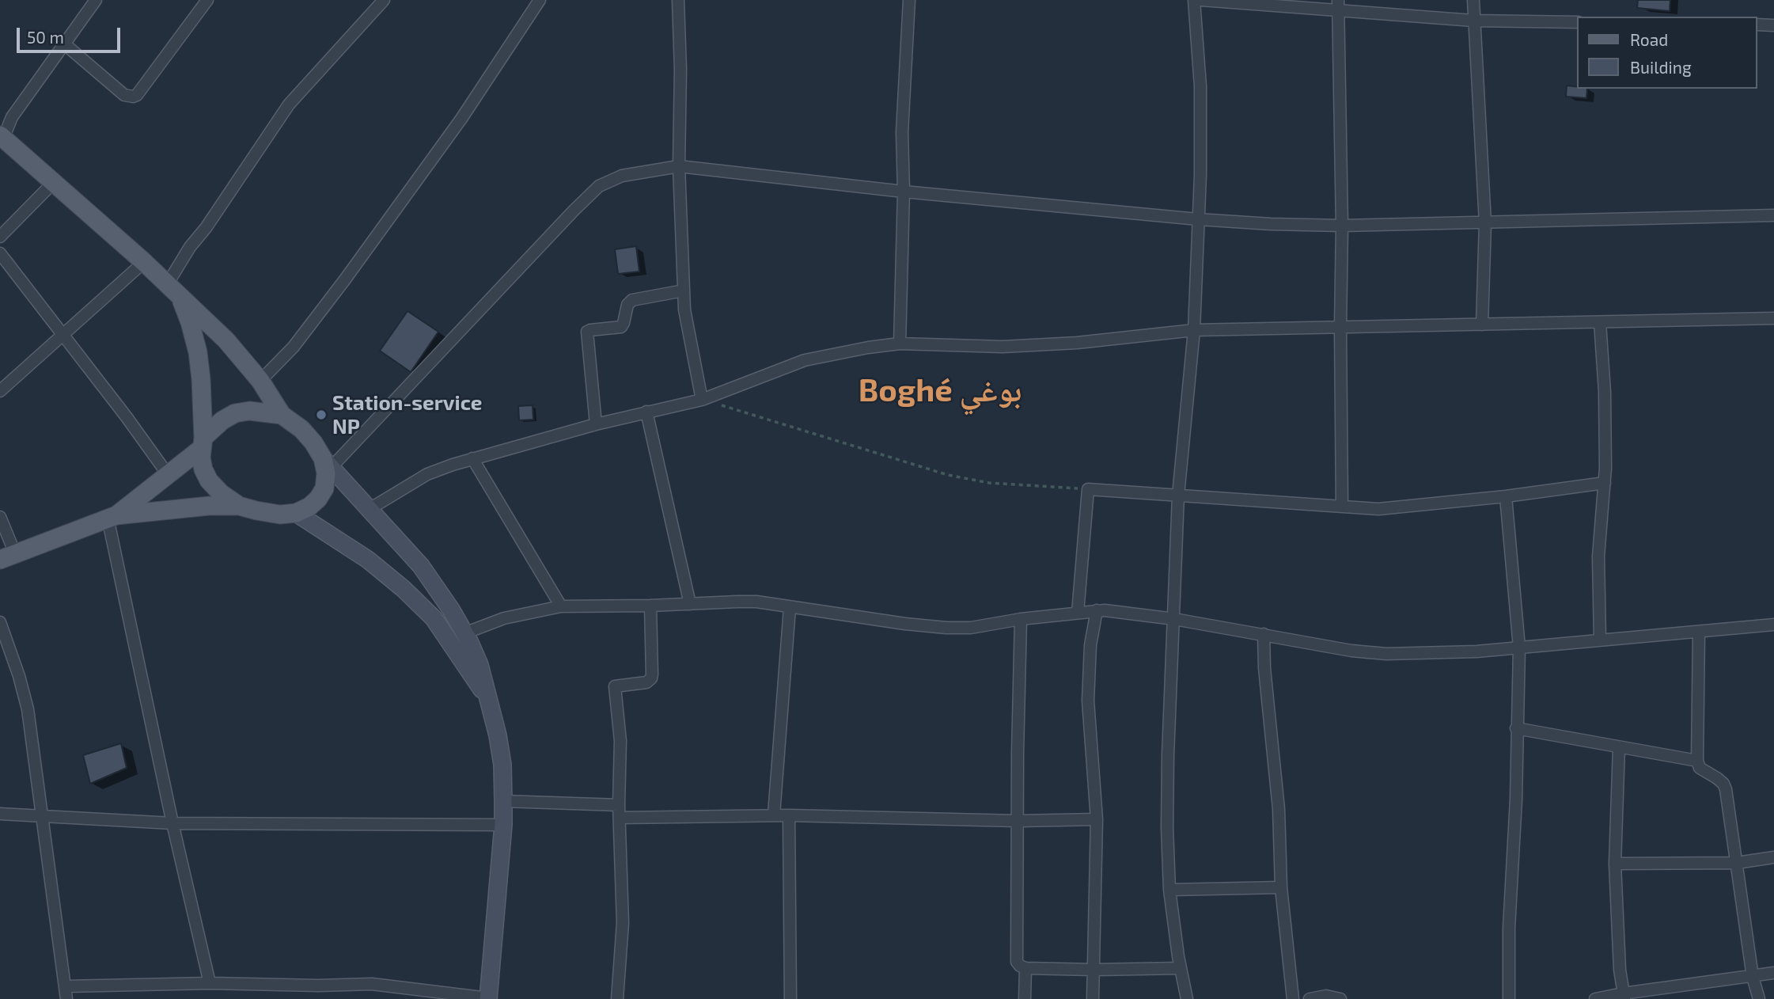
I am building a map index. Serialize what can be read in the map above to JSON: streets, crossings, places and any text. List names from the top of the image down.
{
  "districts": ["Boghé بوغي"],
  "places": ["Station-service NP"],
  "legend": ["Road", "Building"],
  "scale_bar": "50 m"
}
